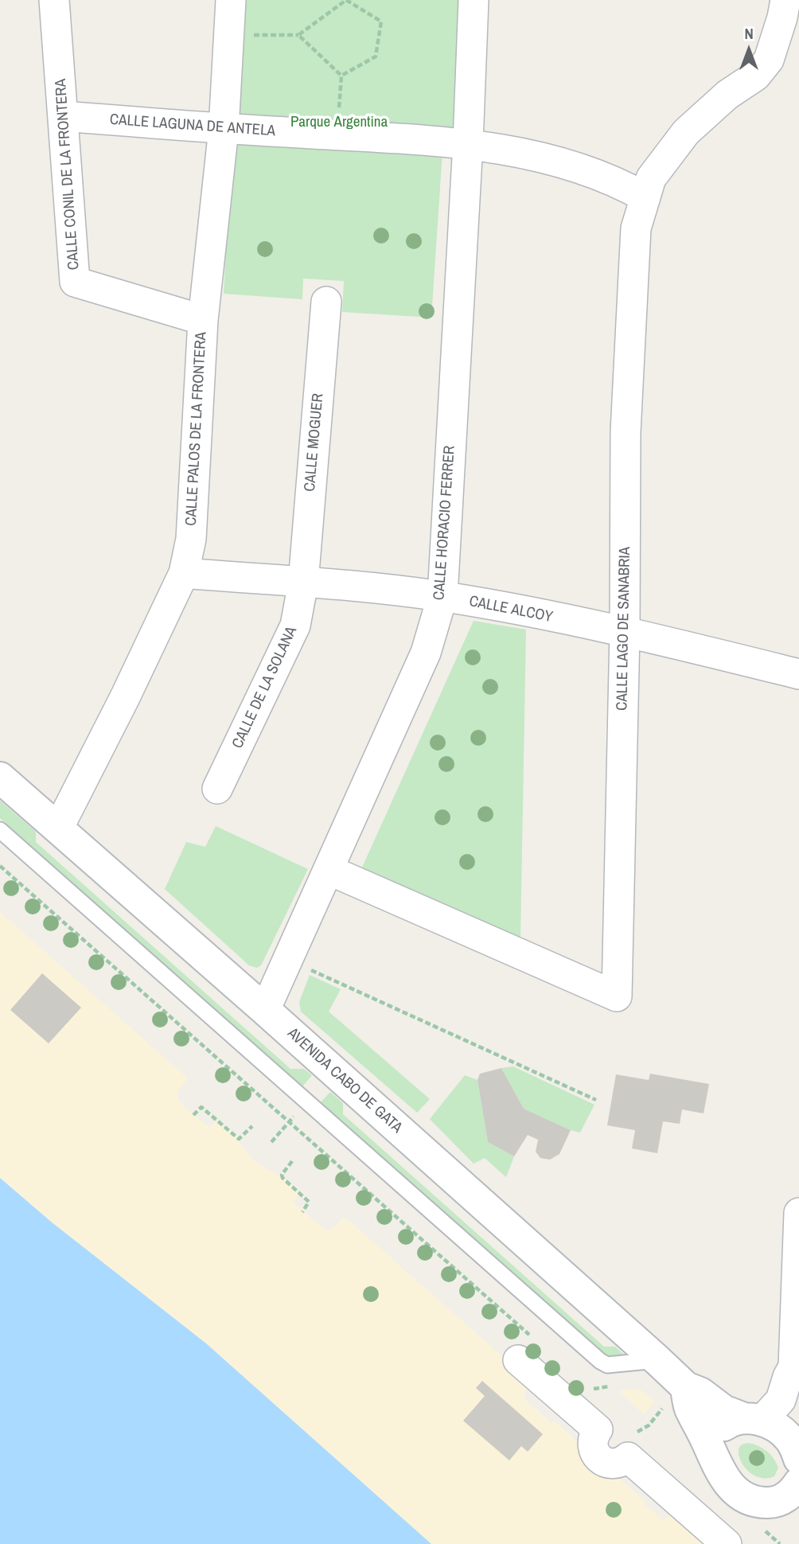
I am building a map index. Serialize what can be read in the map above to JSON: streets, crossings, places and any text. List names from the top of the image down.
{
  "streets": {
    "main road": ["AVENIDA CABO DE GATA"],
    "street": [
      "CALLE LAGUNA DE ANTELA",
      "CALLE CONIL DE LA FRONTERA",
      "CALLE PALOS DE LA FRONTERA",
      "CALLE MOGUER",
      "CALLE HORACIO FERRER",
      "CALLE ALCOY",
      "CALLE LAGO DE SANABRIA",
      "CALLE DE LA SOLANA"
    ]
  },
  "crossings": [
    ["CALLE LAGUNA DE ANTELA", "CALLE CONIL DE LA FRONTERA"],
    ["CALLE LAGUNA DE ANTELA", "CALLE PALOS DE LA FRONTERA"],
    ["CALLE LAGUNA DE ANTELA", "CALLE HORACIO FERRER"],
    ["CALLE LAGUNA DE ANTELA", "CALLE LAGO DE SANABRIA"],
    ["CALLE CONIL DE LA FRONTERA", "CALLE PALOS DE LA FRONTERA"],
    ["CALLE PALOS DE LA FRONTERA", "CALLE ALCOY"],
    ["CALLE PALOS DE LA FRONTERA", "AVENIDA CABO DE GATA"],
    ["CALLE MOGUER", "CALLE ALCOY"],
    ["CALLE MOGUER", "CALLE DE LA SOLANA"],
    ["CALLE HORACIO FERRER", "CALLE ALCOY"],
    ["CALLE HORACIO FERRER", "CALLE LAGO DE SANABRIA"],
    ["CALLE HORACIO FERRER", "AVENIDA CABO DE GATA"],
    ["CALLE ALCOY", "CALLE LAGO DE SANABRIA"],
    ["CALLE ALCOY", "CALLE DE LA SOLANA"]
  ],
  "parks": ["Parque Argentina"],
  "north": "top"
}
